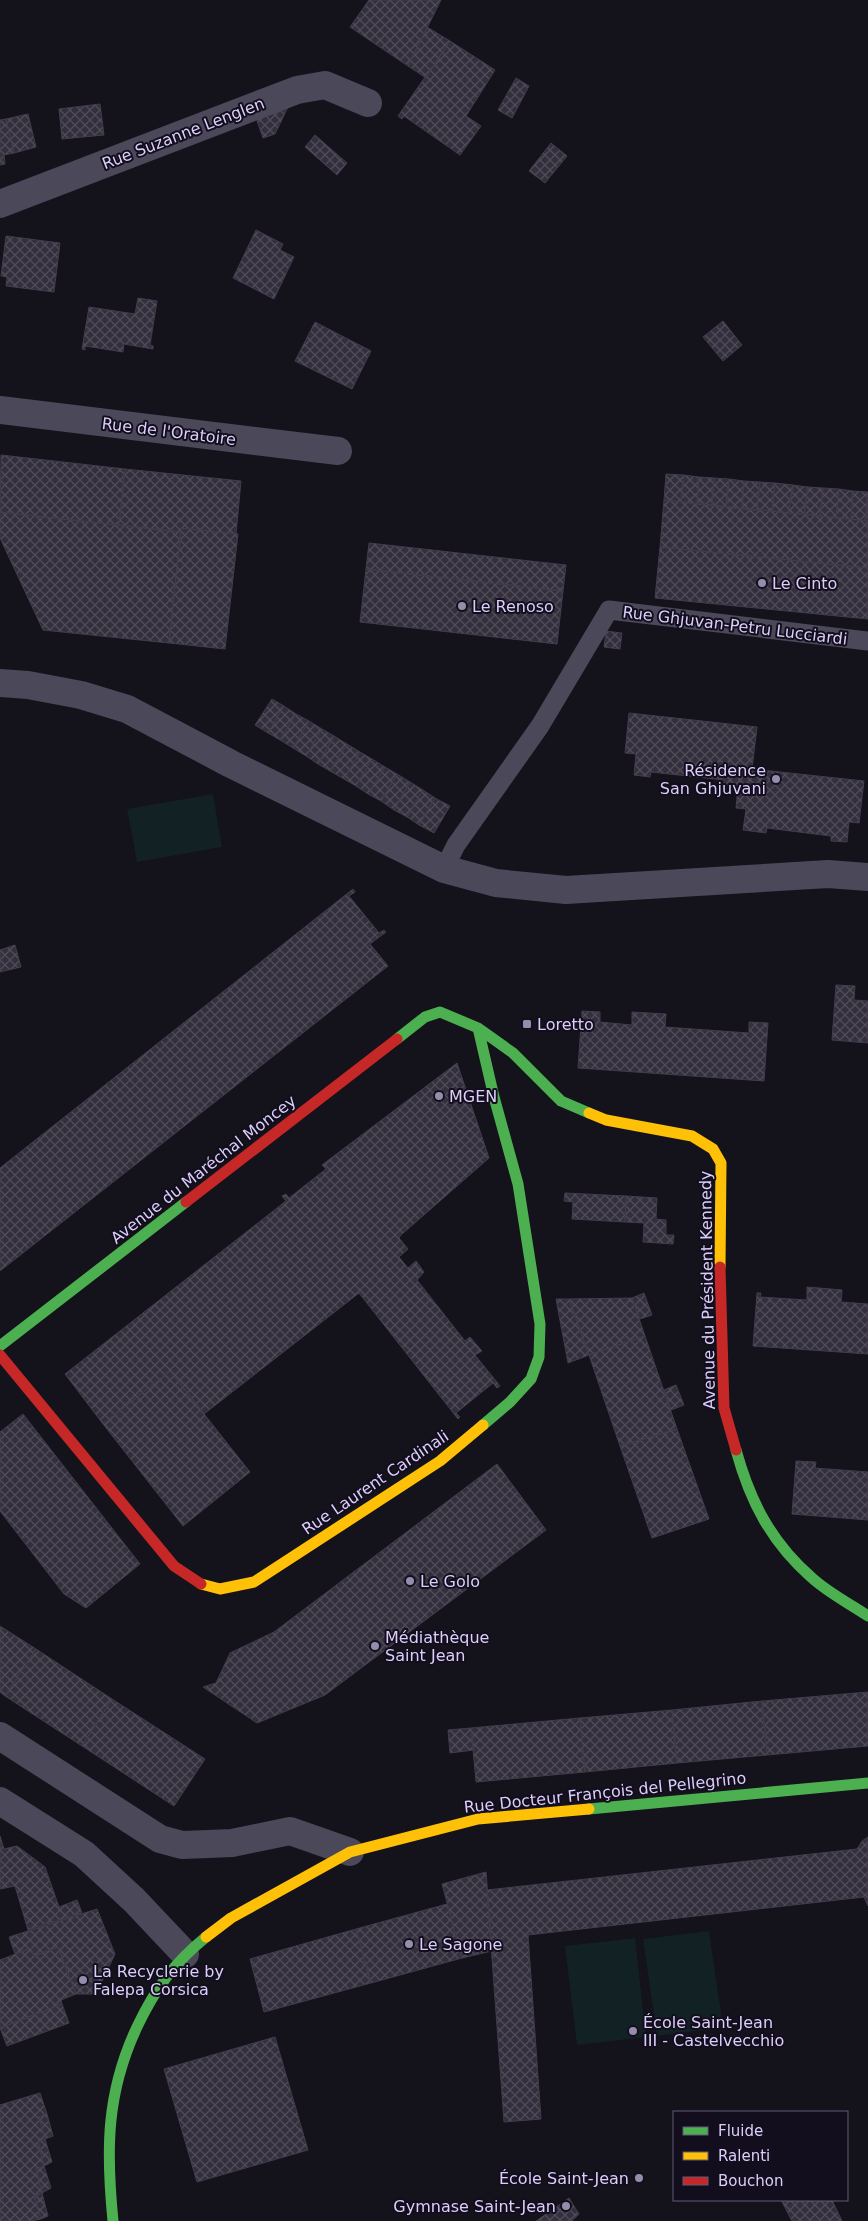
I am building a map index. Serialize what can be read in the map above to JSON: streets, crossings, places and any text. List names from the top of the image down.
{
  "streets": {
    "street": [
      "Rue Suzanne Lenglen",
      "Rue de l'Oratoire",
      "Avenue du Maréchal Moncey",
      "Avenue du Président Kennedy",
      "Rue Laurent Cardinali",
      "Rue Docteur François del Pellegrino"
    ],
    "lane": ["Rue Ghjuvan-Petru Lucciardi"]
  },
  "crossings": [
    ["Avenue du Maréchal Moncey", "Avenue du Président Kennedy"],
    ["Avenue du Président Kennedy", "Rue Laurent Cardinali"]
  ],
  "places": {
    "other": [
      "Le Cinto",
      "Le Renoso",
      "Résidence San Ghjuvani",
      "MGEN",
      "Le Golo",
      "Médiathèque Saint Jean",
      "Le Sagone",
      "La Recyclerie by Falepa Corsica",
      "École Saint-Jean III - Castelvecchio",
      "École Saint-Jean",
      "Gymnase Saint-Jean"
    ],
    "transit": ["Loretto"]
  },
  "legend": ["Fluide", "Ralenti", "Bouchon"]
}
